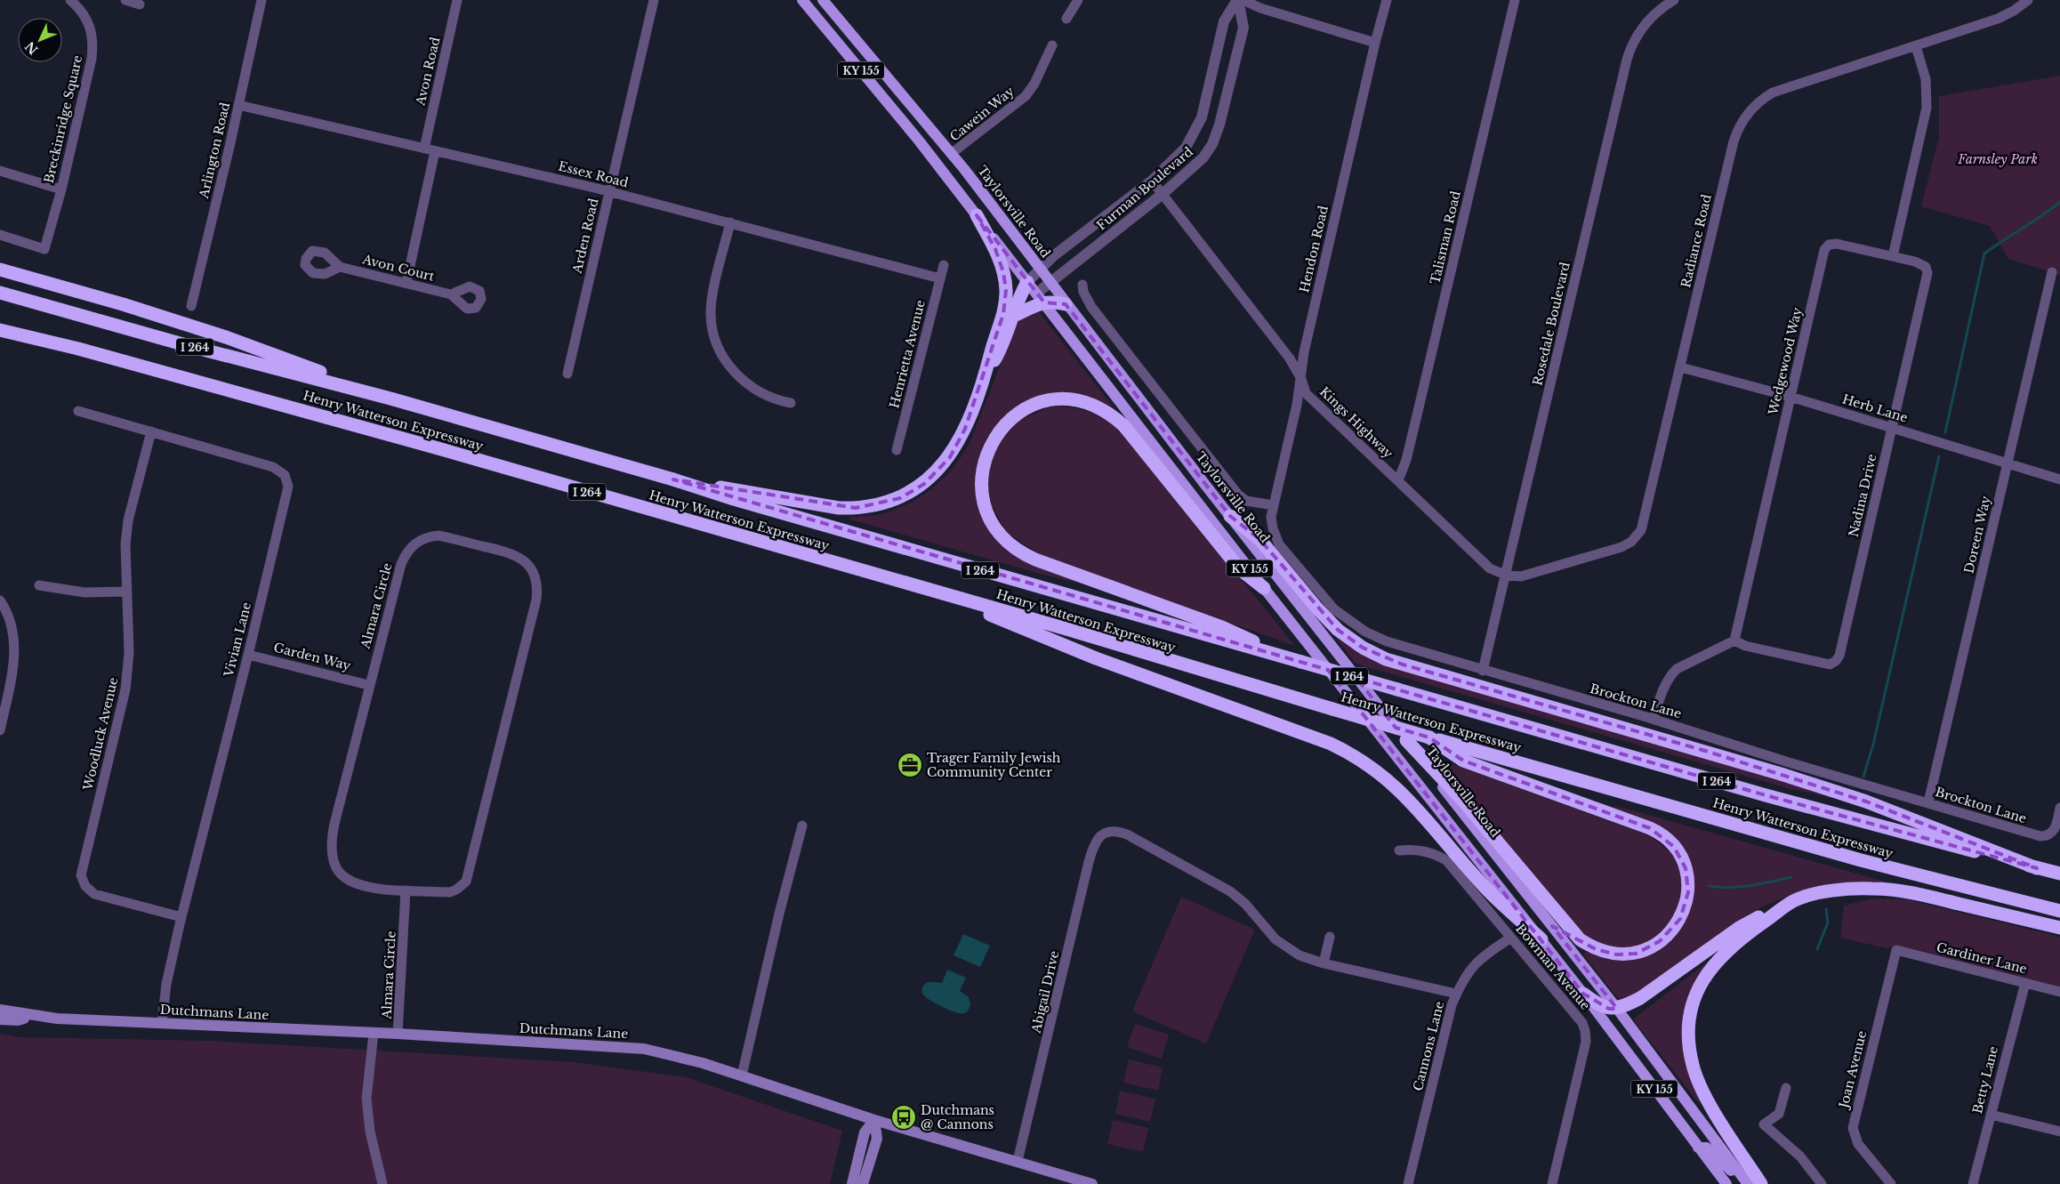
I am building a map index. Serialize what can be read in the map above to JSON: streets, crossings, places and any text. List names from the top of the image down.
{
  "streets": {
    "highway": ["I 264", "Henry Watterson Expressway"],
    "main road": ["KY 155", "Taylorsville Road", "Dutchmans Lane"],
    "street": [
      "Avon Road",
      "Cawein Way",
      "Breckinridge Square",
      "Arlington Road",
      "Essex Road",
      "Furman Boulevard",
      "Arden Road",
      "Talisman Road",
      "Radiance Road",
      "Hendon Road",
      "Avon Court",
      "Rosedale Boulevard",
      "Henrietta Avenue",
      "Wedgewood Way",
      "Herb Lane",
      "Kings Highway",
      "Nadina Drive",
      "Doreen Way",
      "Almara Circle",
      "Vivian Lane",
      "Garden Way",
      "Brockton Lane",
      "Woodluck Avenue",
      "Gardiner Lane",
      "Bowman Avenue",
      "Abigail Drive",
      "Cannons Lane",
      "Joan Avenue",
      "Betty Lane"
    ]
  },
  "crossings": [
    ["KY 155", "Furman Boulevard"],
    ["Avon Road", "Essex Road"],
    ["Cawein Way", "Taylorsville Road"],
    ["Arlington Road", "Essex Road"],
    ["Essex Road", "Arden Road"],
    ["Essex Road", "Henrietta Avenue"],
    ["Furman Boulevard", "Taylorsville Road"],
    ["Furman Boulevard", "Kings Highway"],
    ["Taylorsville Road", "Hendon Road"],
    ["Taylorsville Road", "Brockton Lane"],
    ["Talisman Road", "Kings Highway"],
    ["Radiance Road", "Rosedale Boulevard"],
    ["Radiance Road", "Herb Lane"],
    ["Radiance Road", "Kings Highway"],
    ["Hendon Road", "Kings Highway"],
    ["Hendon Road", "Brockton Lane"],
    ["Rosedale Boulevard", "Kings Highway"],
    ["Rosedale Boulevard", "Brockton Lane"],
    ["Wedgewood Way", "Herb Lane"],
    ["Wedgewood Way", "Nadina Drive"],
    ["Herb Lane", "Nadina Drive"],
    ["Herb Lane", "Doreen Way"],
    ["Doreen Way", "Brockton Lane"],
    ["Almara Circle", "Garden Way"],
    ["Almara Circle", "Dutchmans Lane"],
    ["Vivian Lane", "Garden Way"],
    ["Vivian Lane", "Woodluck Avenue"],
    ["Vivian Lane", "Dutchmans Lane"],
    ["Gardiner Lane", "Joan Avenue"],
    ["Gardiner Lane", "Betty Lane"],
    ["Bowman Avenue", "Cannons Lane"],
    ["Abigail Drive", "Dutchmans Lane"]
  ],
  "parks": ["Farnsley Park"],
  "places": {
    "office": ["Trager Family Jewish Community Center"],
    "bus stop": ["Dutchmans @ Cannons"]
  },
  "north": "bottom left"
}
